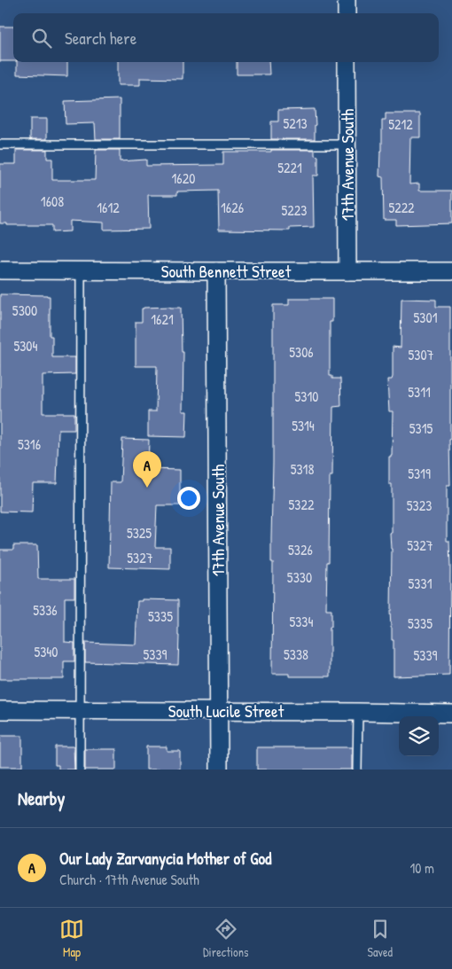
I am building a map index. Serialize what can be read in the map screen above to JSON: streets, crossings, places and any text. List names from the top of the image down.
{
  "streets": {
    "street": ["17th Avenue South", "South Bennett Street", "South Lucile Street"]
  },
  "crossings": [
    ["17th Avenue South", "South Bennett Street"],
    ["17th Avenue South", "South Lucile Street"]
  ],
  "house_numbers": [
    "5213",
    "5212",
    "5221",
    "1620",
    "1608",
    "1612",
    "1626",
    "5222",
    "5223",
    "5300",
    "5301",
    "1621",
    "5304",
    "5306",
    "5307",
    "5311",
    "5310",
    "5314",
    "5315",
    "5316",
    "5318",
    "5319",
    "5322",
    "5323",
    "5325",
    "5327",
    "5326",
    "5327",
    "5330",
    "5331",
    "5336",
    "5335",
    "5334",
    "5335",
    "5340",
    "5339",
    "5338",
    "5339"
  ],
  "page": {
    "search": "Search here",
    "pins": "A",
    "heading": "Nearby",
    "list": [
      {
        "mark": "A",
        "name": "Our Lady Zarvanycia Mother of God",
        "note": "Church · 17th Avenue South",
        "value": "10 m"
      }
    ],
    "nav": ["Map", "Directions", "Saved"]
  }
}
